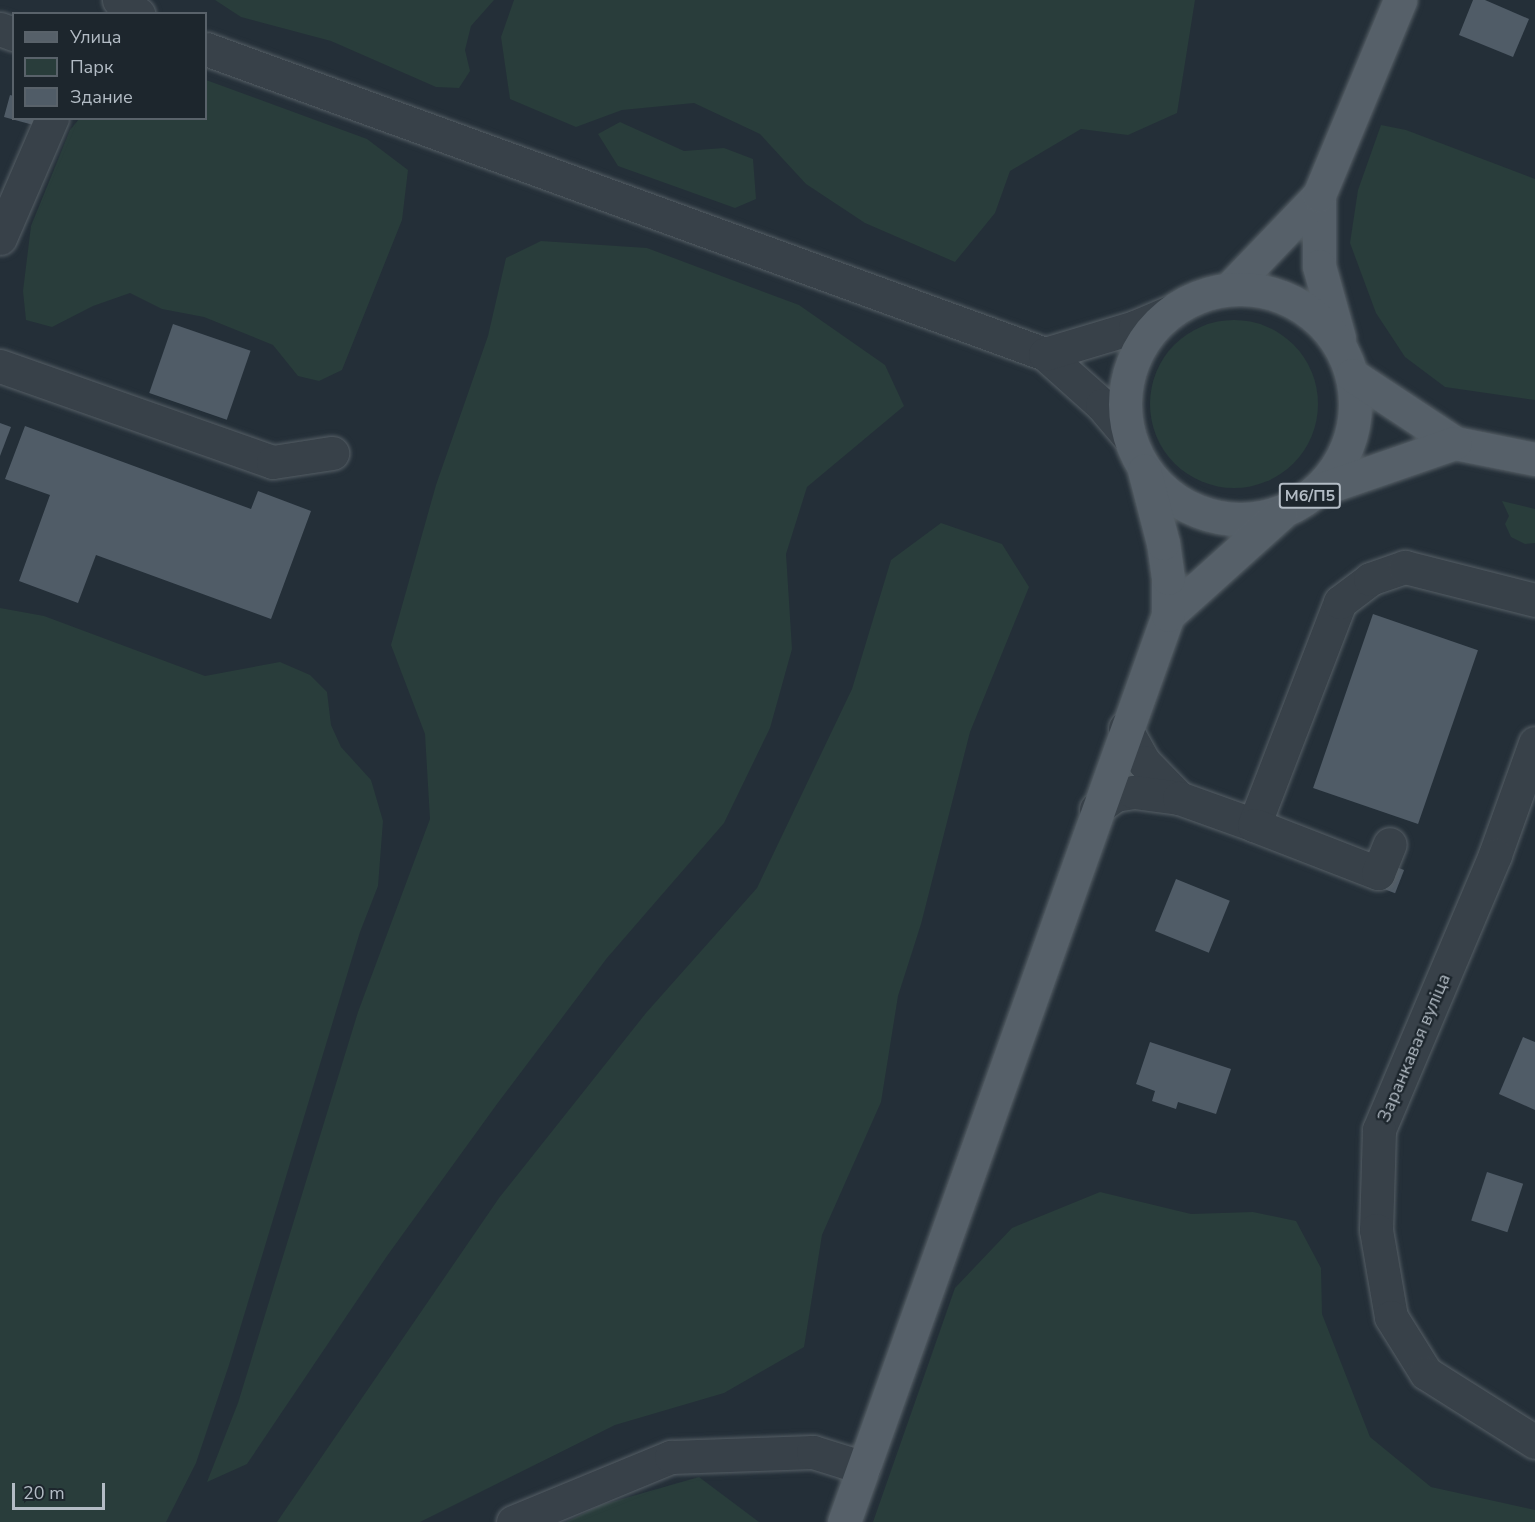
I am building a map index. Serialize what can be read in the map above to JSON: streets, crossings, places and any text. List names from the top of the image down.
{
  "streets": {
    "main road": ["М6/П5"],
    "street": ["Заранкавая вуліца"]
  },
  "legend": ["Улица", "Парк", "Здание"],
  "scale_bar": "20 m"
}
